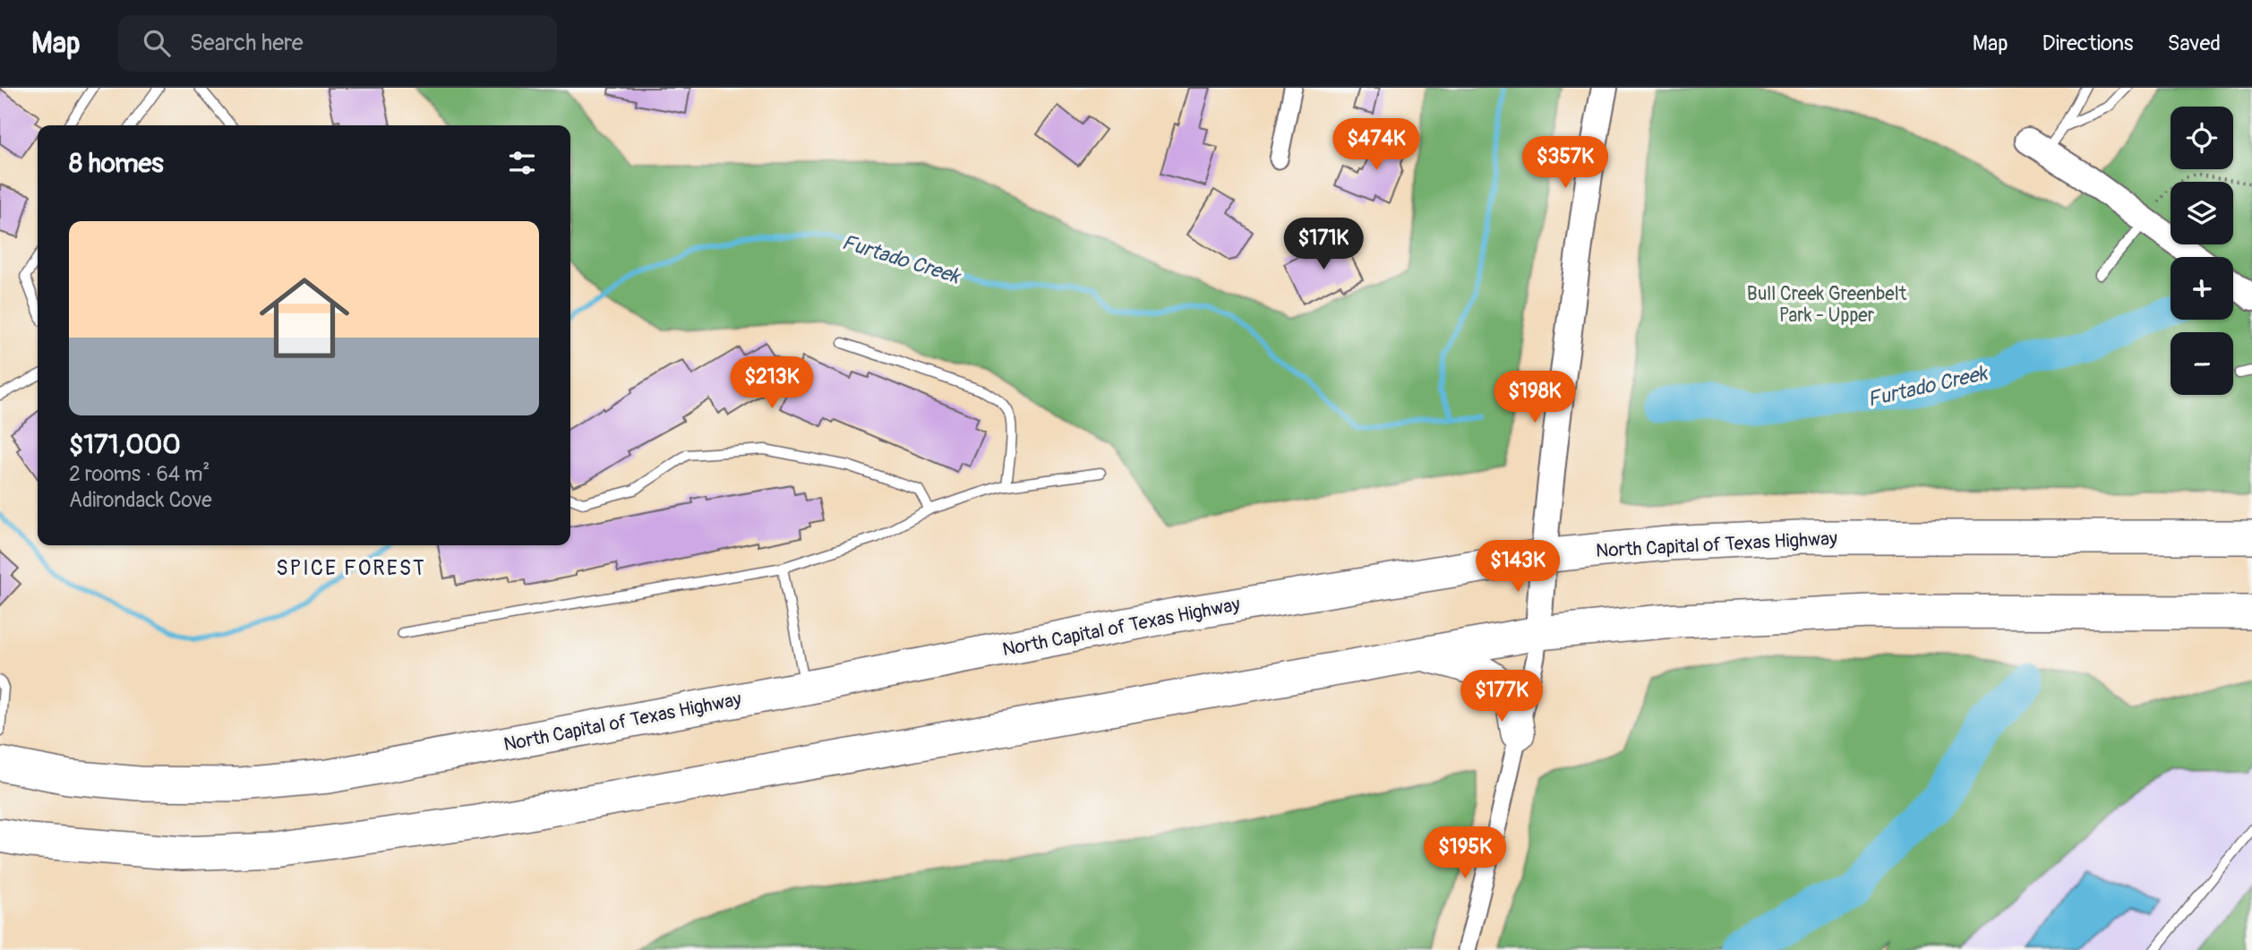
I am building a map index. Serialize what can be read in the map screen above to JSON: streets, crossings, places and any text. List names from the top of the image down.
{
  "streets": {
    "highway": ["North Capital of Texas Highway"]
  },
  "districts": ["SPICE FOREST"],
  "water": ["Furtado Creek"],
  "parks": ["Bull Creek Greenbelt Park - Upper"],
  "page": {
    "header": "Map",
    "search": "Search here",
    "nav": ["Map", "Directions", "Saved"],
    "map_buttons": ["+", "−"],
    "price": [
      "$474K",
      "$357K",
      "$171K",
      "$213K",
      "$198K",
      "$143K",
      "$177K",
      "$195K"
    ],
    "heading": "8 homes",
    "list": [
      {
        "name": "$171,000",
        "note": "2 rooms · 64 m² · Adirondack Cove"
      }
    ]
  }
}
